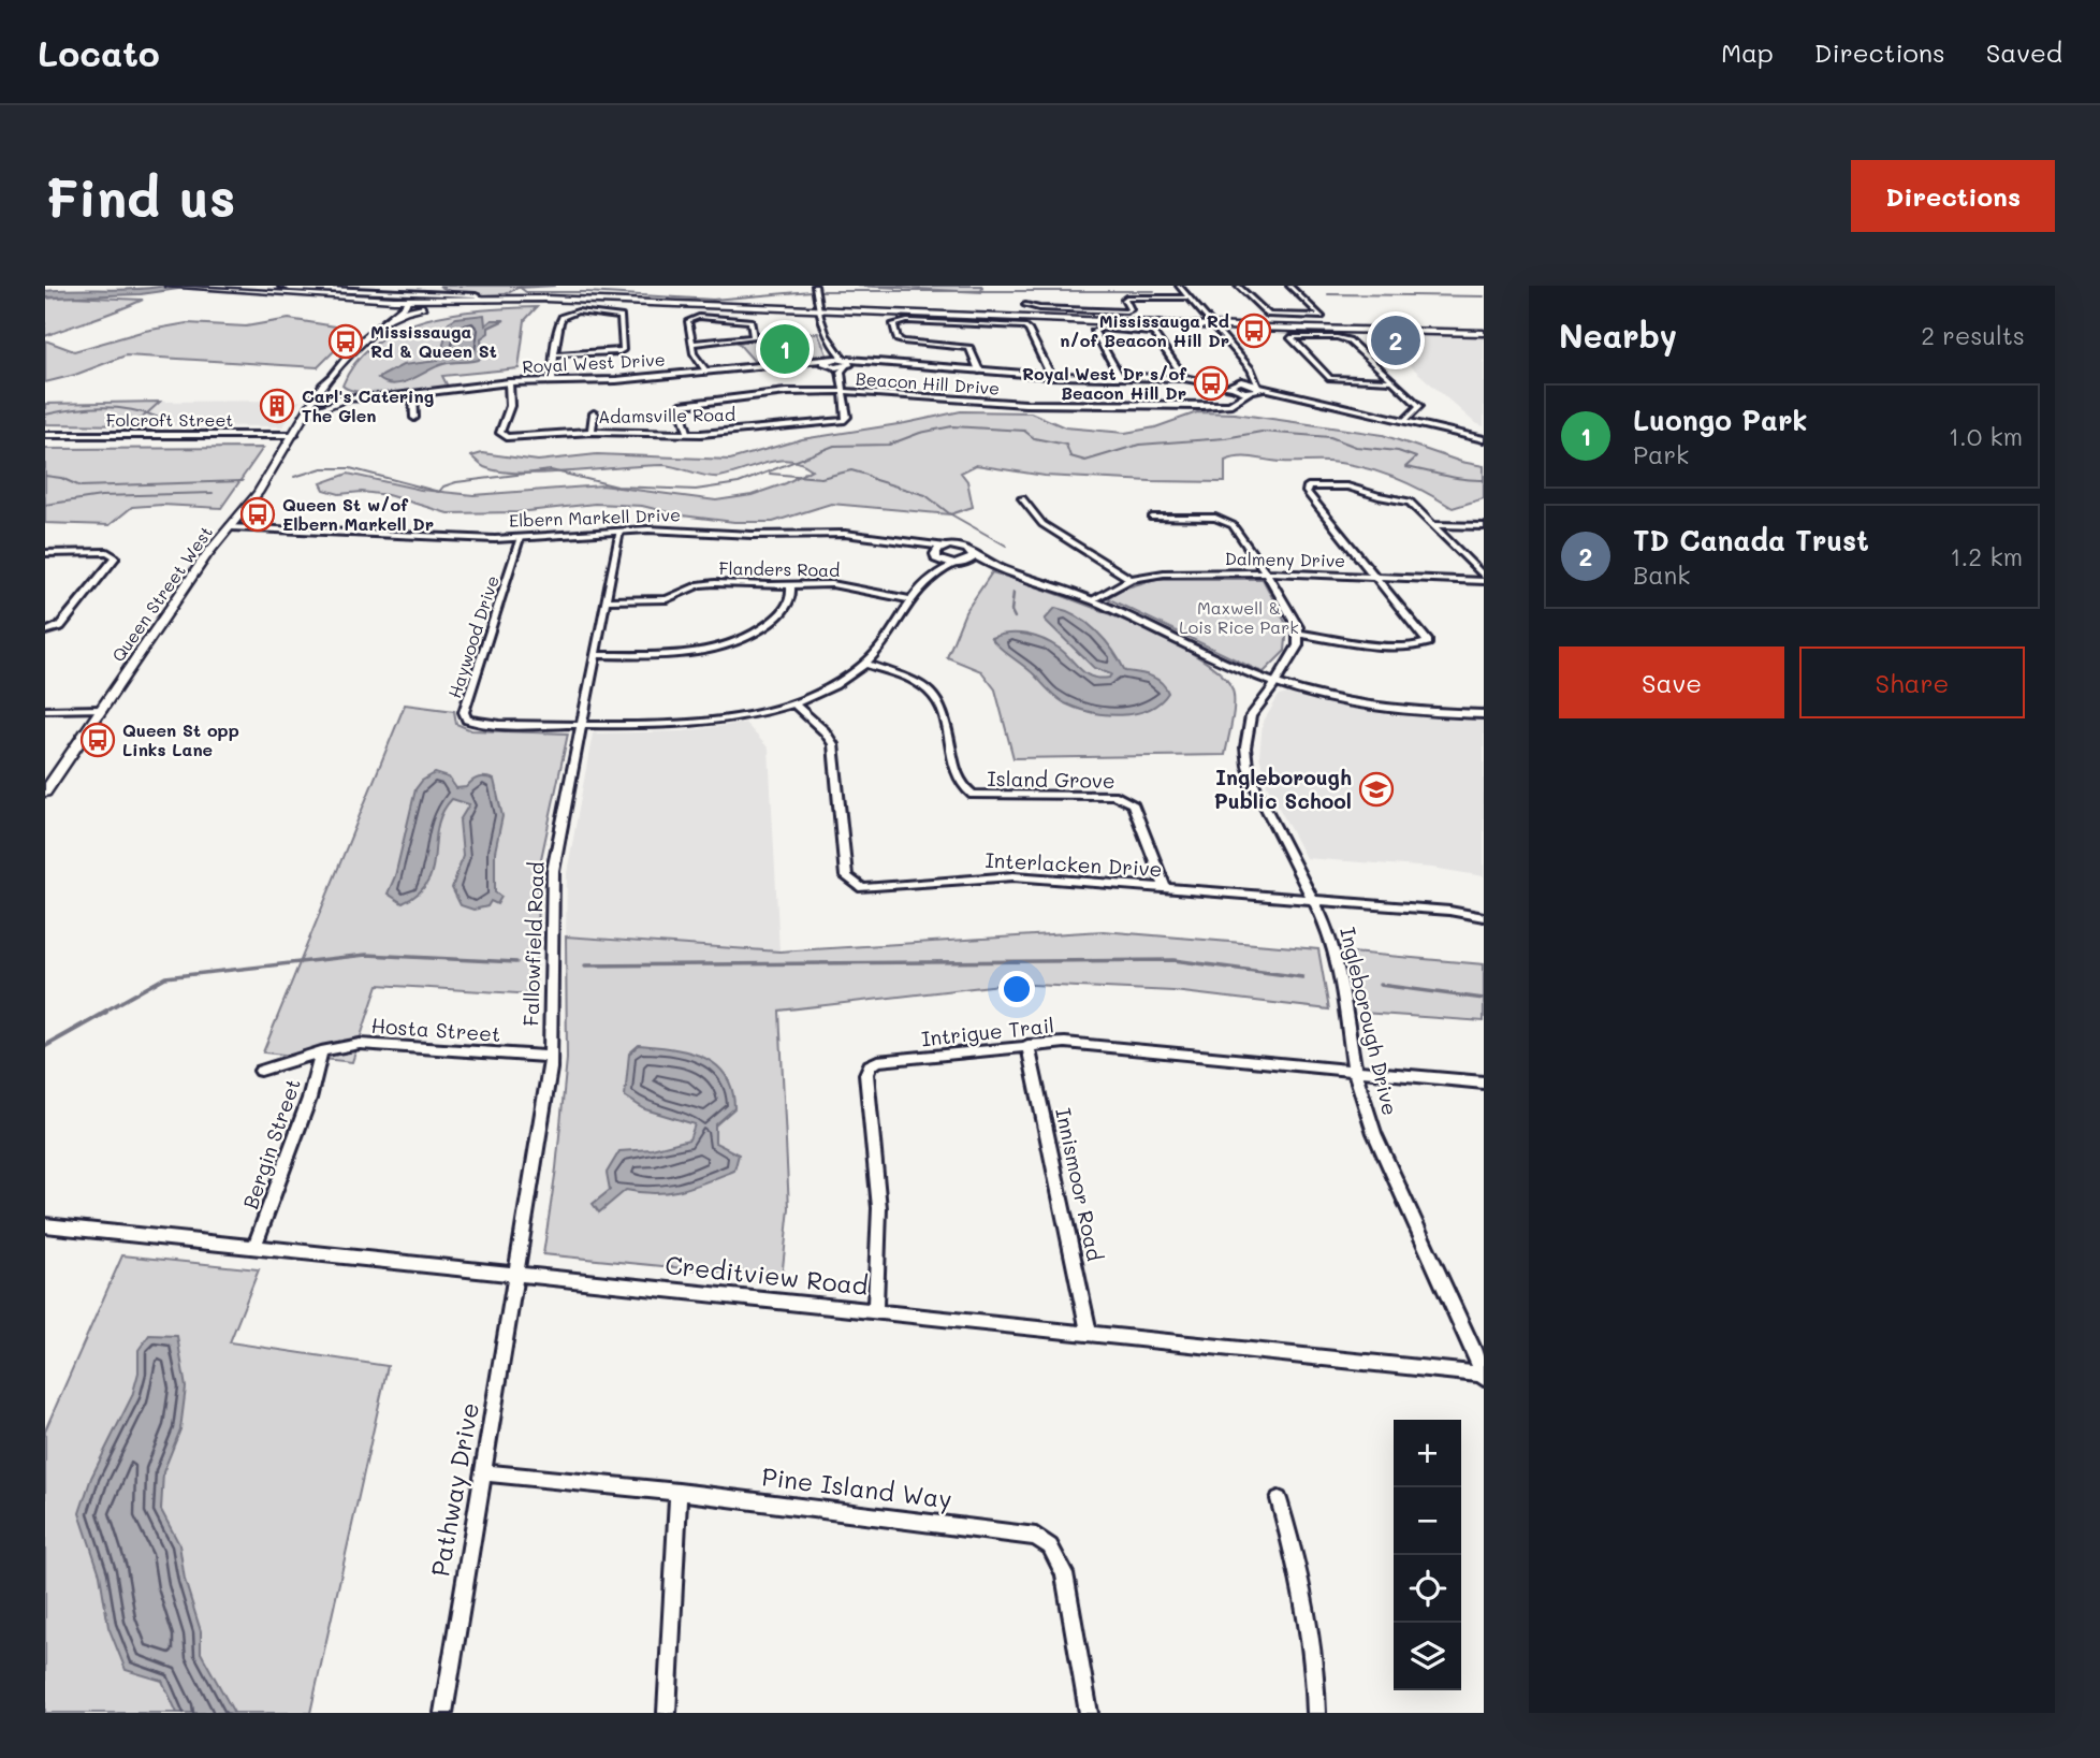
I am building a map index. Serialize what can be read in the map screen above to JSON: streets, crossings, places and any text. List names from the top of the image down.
{
  "streets": {
    "main road": ["Queen Street West"],
    "street": [
      "Royal West Drive",
      "Beacon Hill Drive",
      "Adamsville Road",
      "Folcroft Street",
      "Elbern Markell Drive",
      "Dalmeny Drive",
      "Flanders Road",
      "Haywood Drive",
      "Island Grove",
      "Interlacken Drive",
      "Fallowfield Road",
      "Ingleborough Drive",
      "Hosta Street",
      "Intrigue Trail",
      "Bergin Street",
      "Innismoor Road",
      "Creditview Road",
      "Pine Island Way",
      "Pathway Drive"
    ]
  },
  "crossings": [
    ["Royal West Drive", "Adamsville Road"],
    ["Royal West Drive", "Queen Street West"],
    ["Beacon Hill Drive", "Adamsville Road"],
    ["Folcroft Street", "Queen Street West"],
    ["Elbern Markell Drive", "Queen Street West"],
    ["Elbern Markell Drive", "Haywood Drive"],
    ["Elbern Markell Drive", "Fallowfield Road"],
    ["Flanders Road", "Fallowfield Road"],
    ["Haywood Drive", "Fallowfield Road"],
    ["Island Grove", "Interlacken Drive"],
    ["Interlacken Drive", "Ingleborough Drive"],
    ["Fallowfield Road", "Hosta Street"],
    ["Fallowfield Road", "Creditview Road"],
    ["Fallowfield Road", "Pathway Drive"],
    ["Ingleborough Drive", "Intrigue Trail"],
    ["Ingleborough Drive", "Creditview Road"],
    ["Hosta Street", "Bergin Street"],
    ["Intrigue Trail", "Innismoor Road"],
    ["Intrigue Trail", "Creditview Road"],
    ["Bergin Street", "Creditview Road"],
    ["Innismoor Road", "Creditview Road"],
    ["Creditview Road", "Pathway Drive"],
    ["Pine Island Way", "Pathway Drive"]
  ],
  "parks": ["Maxwell & Lois Rice Park"],
  "places": {
    "bus stop": [
      "Mississauga Rd n/of Beacon Hill Dr",
      "Mississauga Rd & Queen St",
      "Royal West Dr s/of Beacon Hill Dr",
      "Queen St w/of Elbern Markell Dr",
      "Queen St opp Links Lane"
    ],
    "building": ["Carl's Catering The Glen"],
    "school or university": ["Ingleborough Public School"]
  },
  "page": {
    "header": "Locato",
    "nav": ["Map", "Directions", "Saved"],
    "buttons": [
      "Directions",
      ["Save", "Share"]
    ],
    "title": "Find us",
    "heading": ["Nearby", "2 results"],
    "pins": ["2", "1"],
    "list": [
      {
        "mark": "1",
        "name": "Luongo Park",
        "note": "Park",
        "value": "1.0 km"
      },
      {
        "mark": "2",
        "name": "TD Canada Trust",
        "note": "Bank",
        "value": "1.2 km"
      }
    ],
    "map_buttons": ["+", "−"]
  }
}
